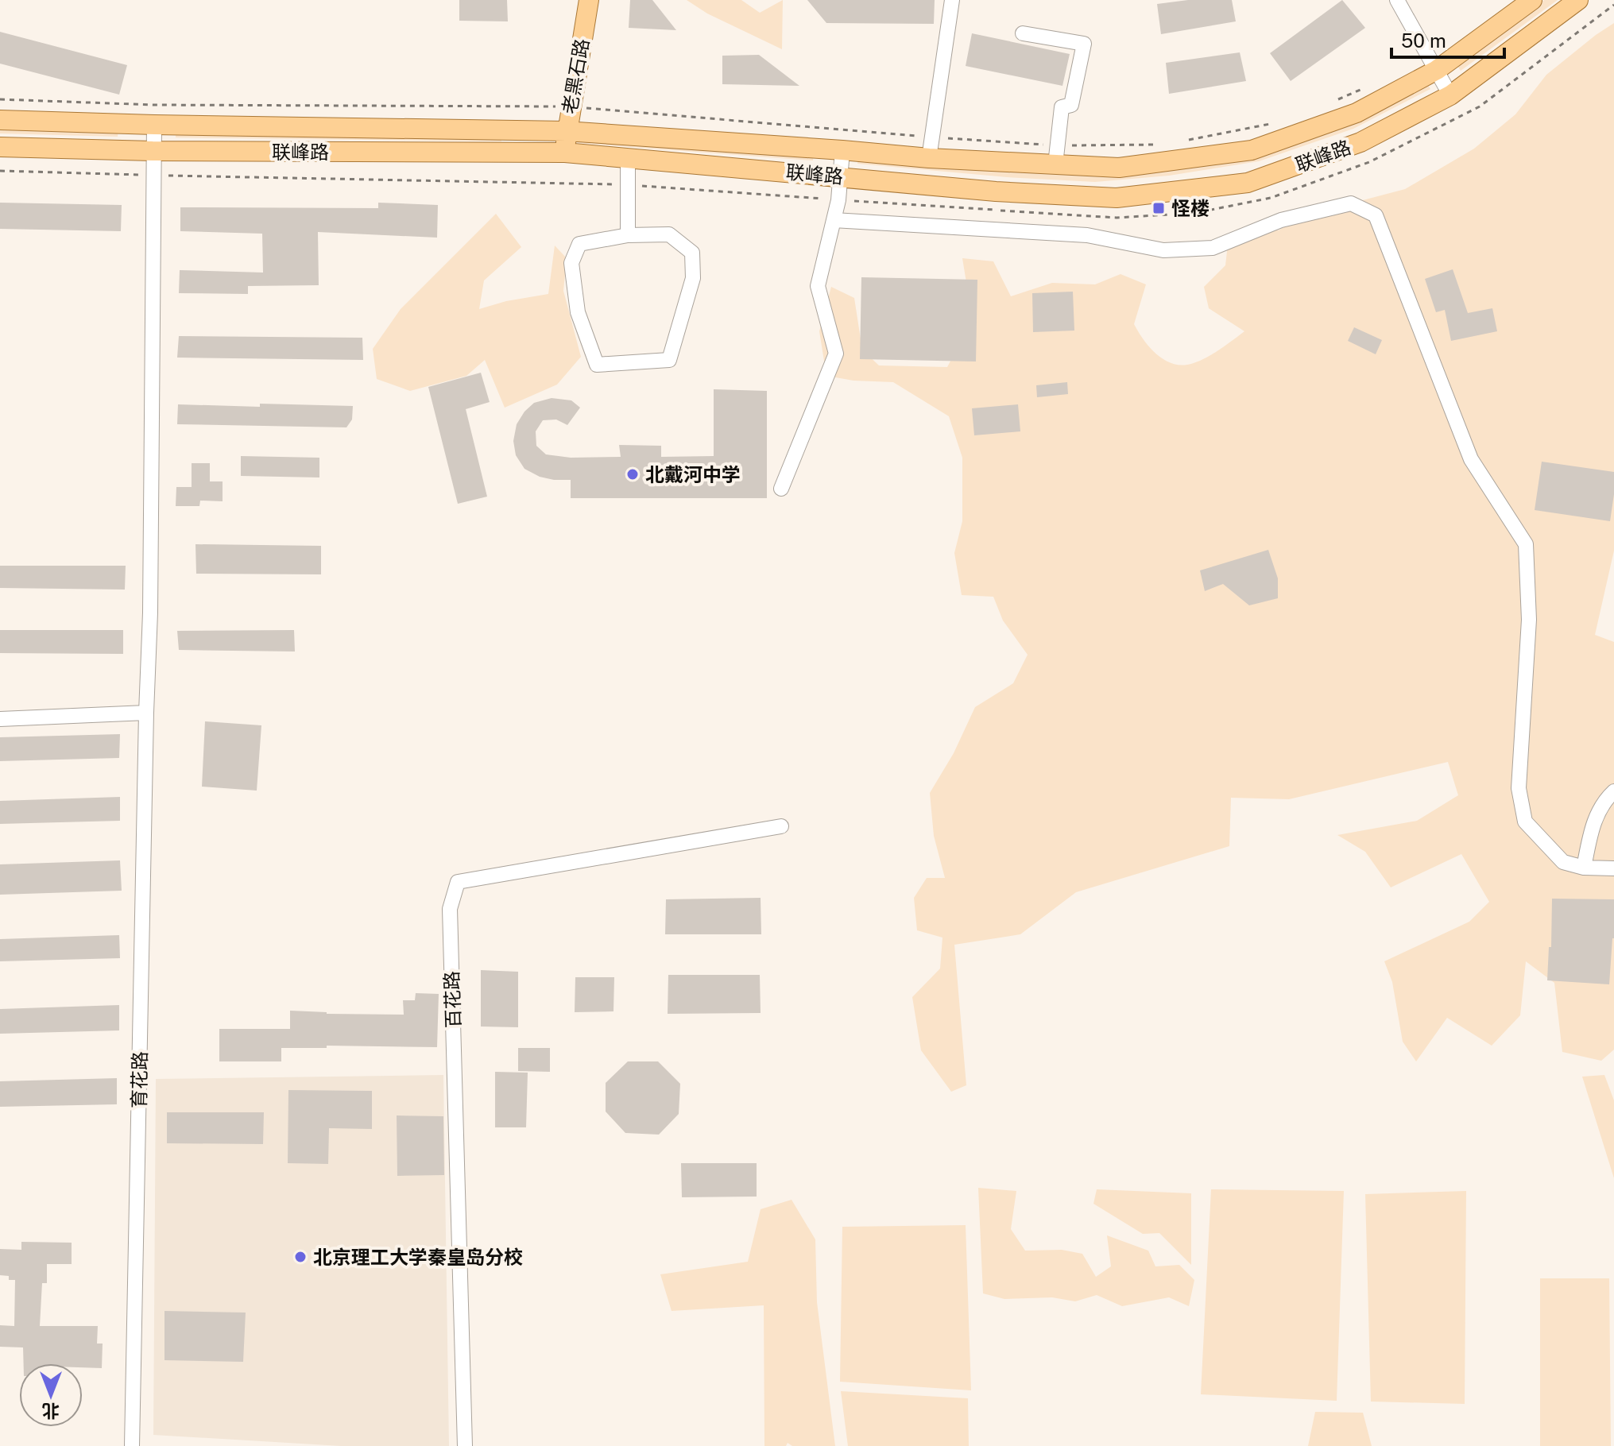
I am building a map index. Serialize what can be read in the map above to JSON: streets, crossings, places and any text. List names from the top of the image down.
{
  "streets": {
    "main road": ["老黑石路", "联峰路"],
    "street": ["百花路", "育花路"]
  },
  "crossings": [
    ["老黑石路", "联峰路"],
    ["联峰路", "育花路"]
  ],
  "places": {
    "transit": ["怪楼"],
    "other": ["北戴河中学", "北京理工大学秦皇岛分校"]
  },
  "scale_bar": "50 m",
  "north": "bottom"
}
